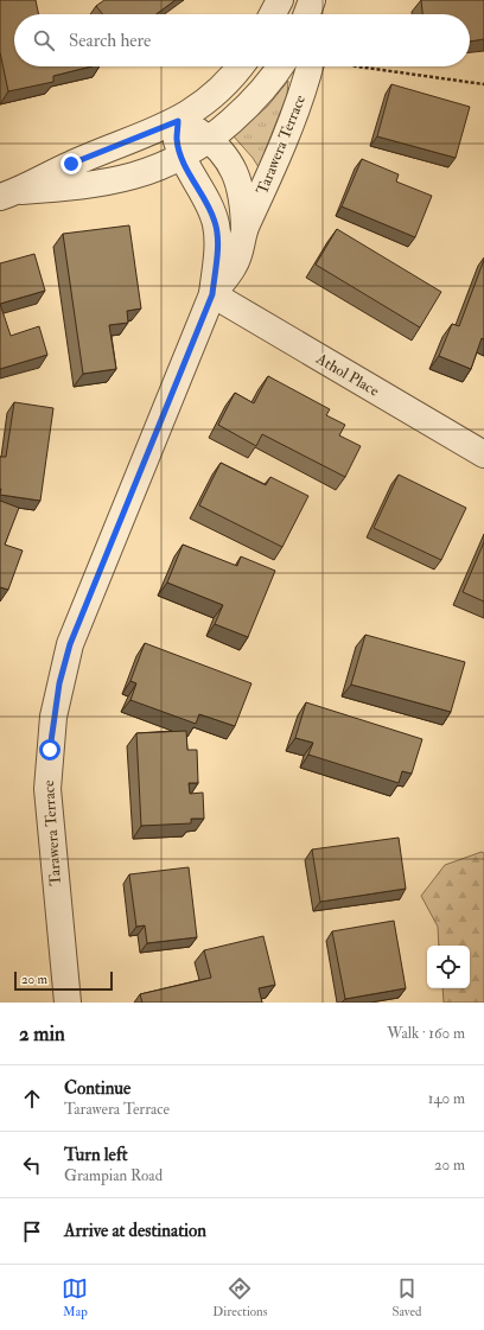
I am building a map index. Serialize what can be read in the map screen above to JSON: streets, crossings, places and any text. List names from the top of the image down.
{
  "streets": {
    "street": ["Tarawera Terrace", "Athol Place"]
  },
  "crossings": [
    ["Tarawera Terrace", "Athol Place"]
  ],
  "scale_bar": "20 m",
  "page": {
    "search": "Search here",
    "scale": "20 m",
    "heading": ["2 min", "Walk · 160 m"],
    "list": [
      ["Continue", "Tarawera Terrace", "140 m"],
      ["Turn left", "Grampian Road", "20 m"],
      "Arrive at destination"
    ],
    "nav": ["Map", "Directions", "Saved"]
  }
}
